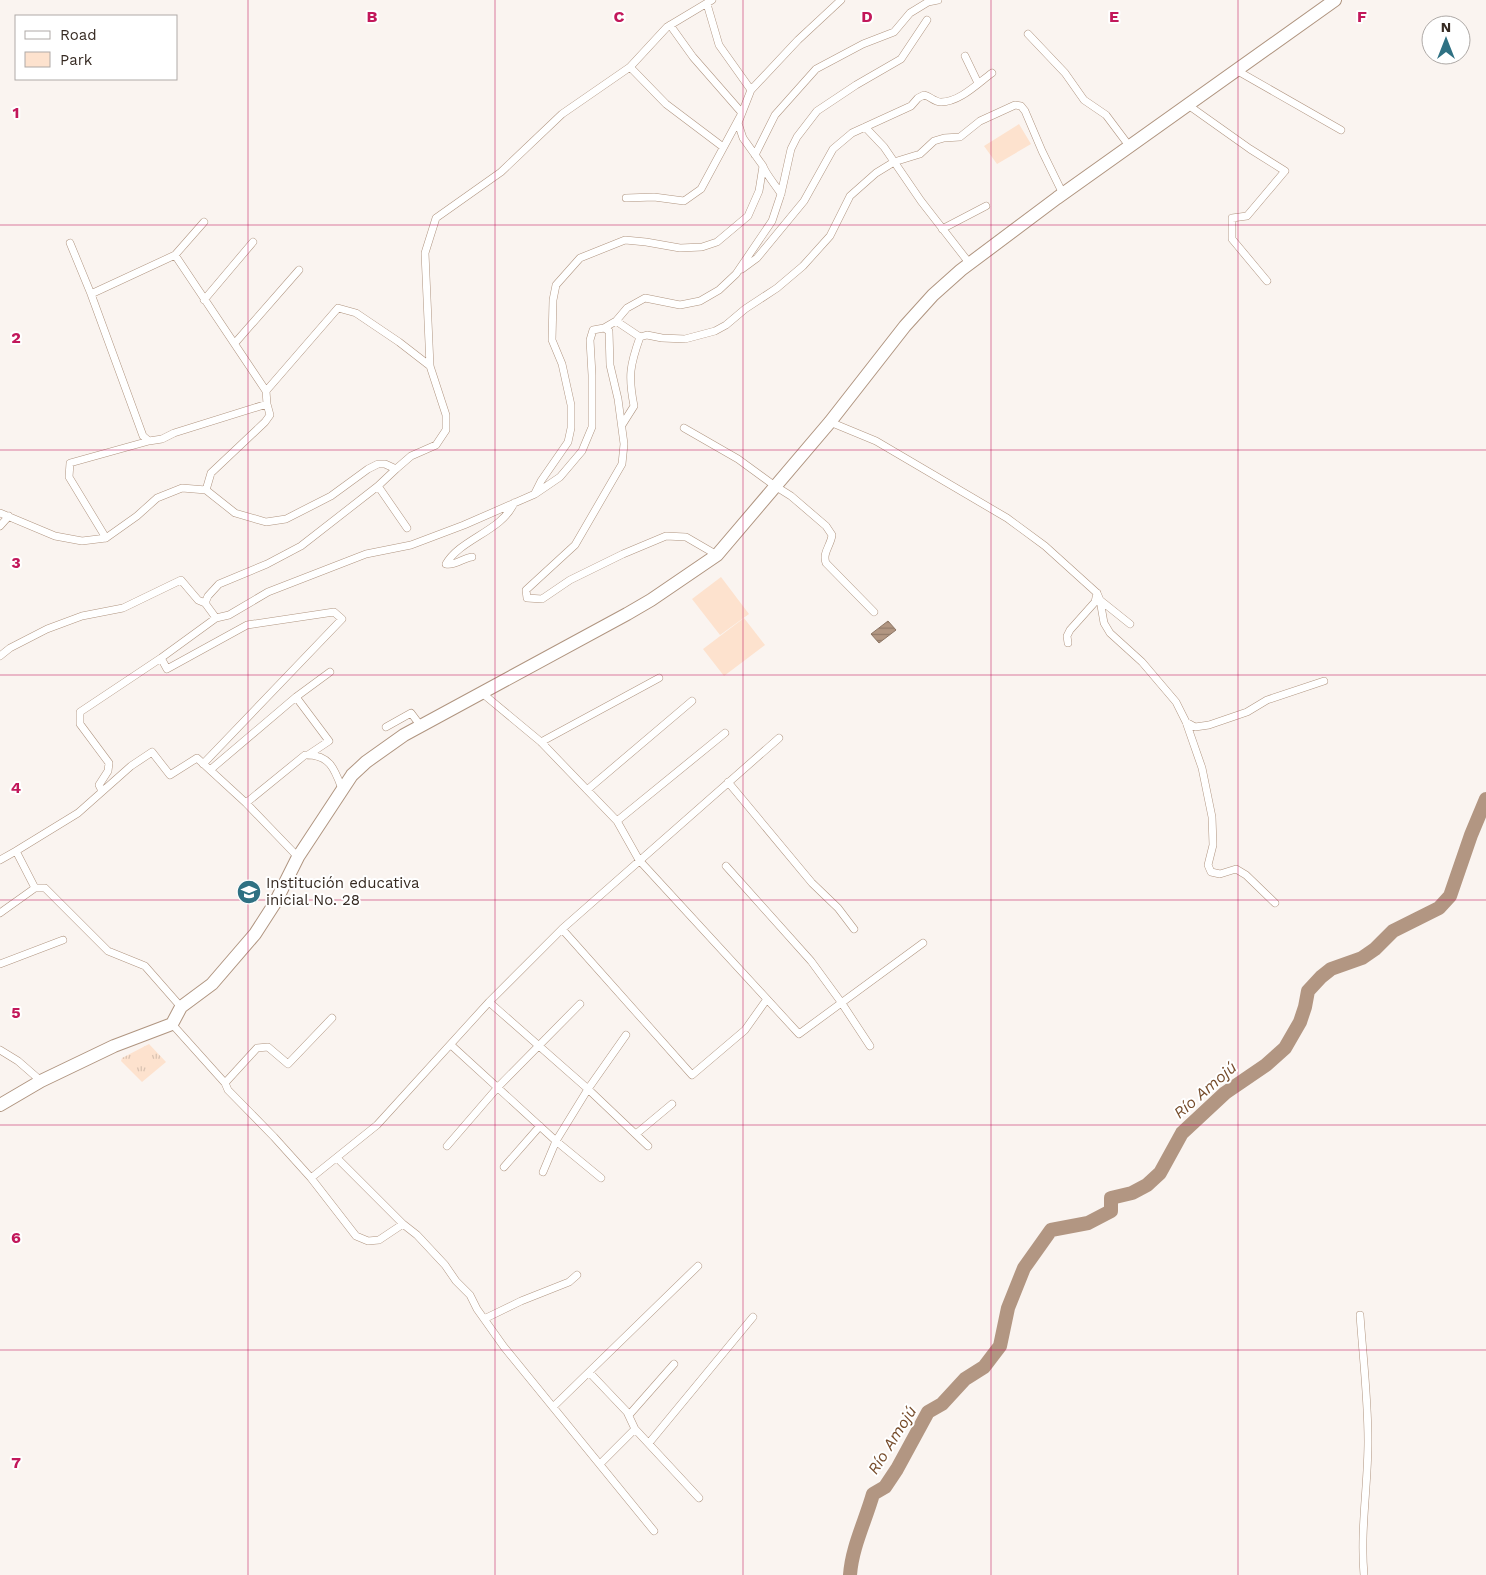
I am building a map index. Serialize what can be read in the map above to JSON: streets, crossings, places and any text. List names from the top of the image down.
{
  "water": ["Río Amojú"],
  "places": {
    "school or university": ["Institución educativa inicial No. 28"]
  },
  "legend": ["Road", "Park"],
  "north": "top",
  "grid": {
    "columns": [
      "B",
      "C",
      "D",
      "E",
      "F"
    ],
    "rows": [
      "1",
      "2",
      "3",
      "4",
      "5",
      "6",
      "7"
    ]
  }
}
